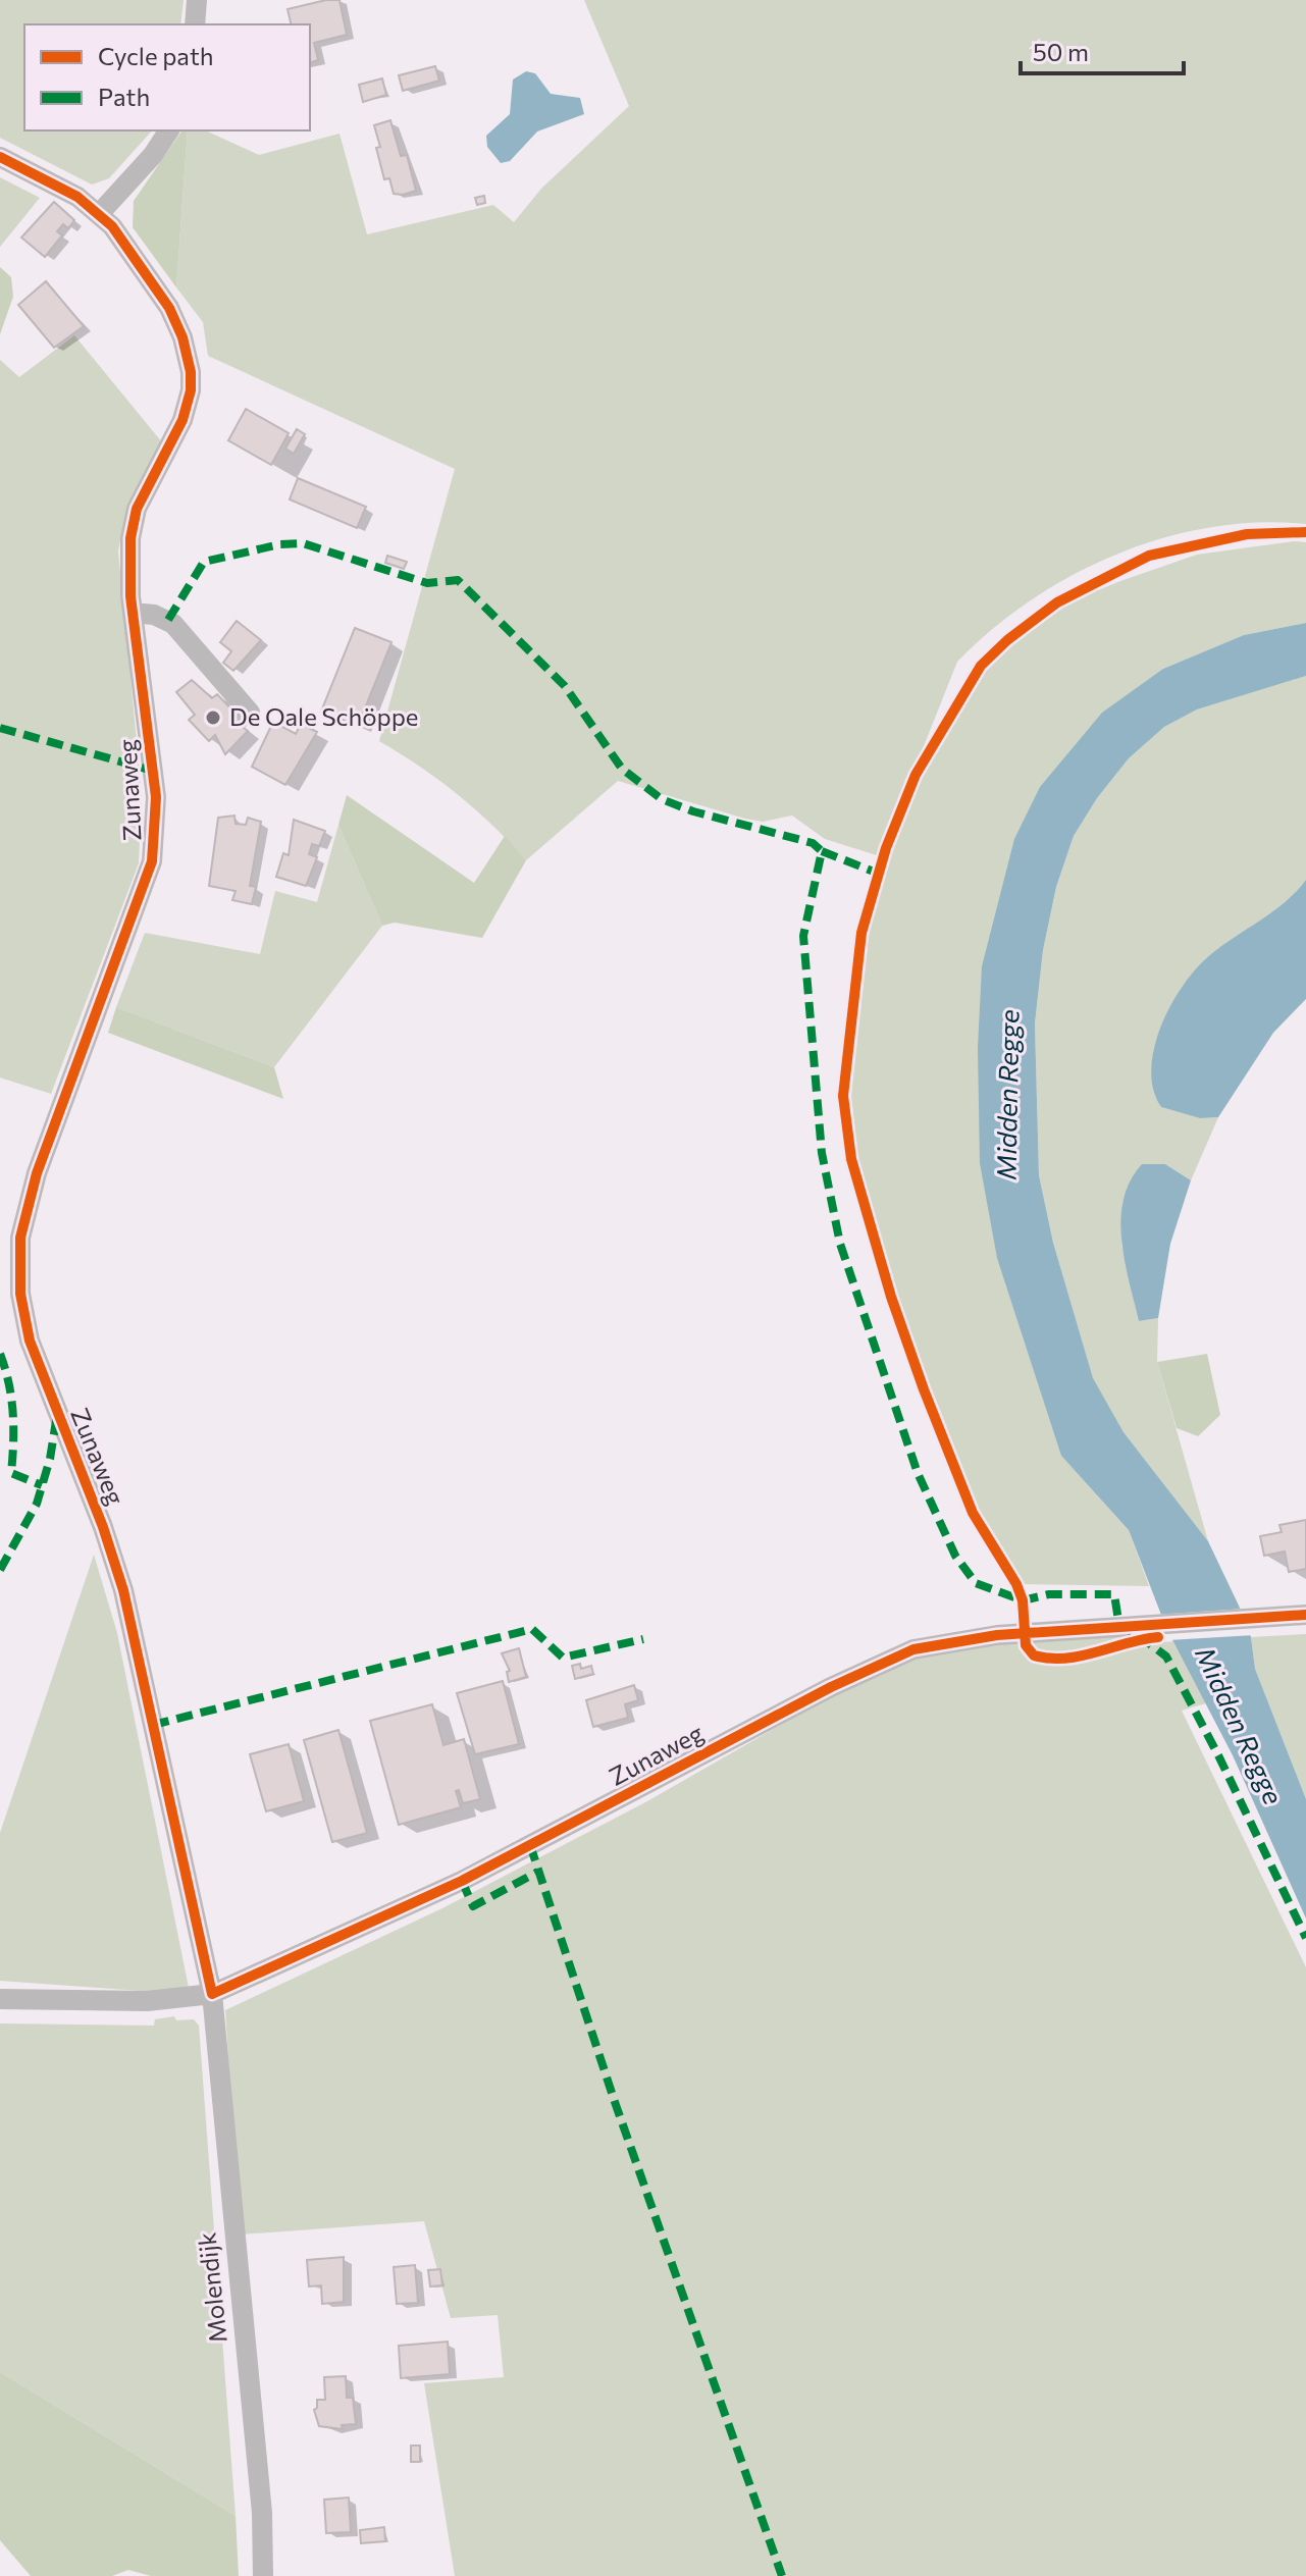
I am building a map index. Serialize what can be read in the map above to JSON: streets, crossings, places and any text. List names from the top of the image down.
{
  "streets": {
    "street": ["Zunaweg", "Molendijk"]
  },
  "crossings": [
    ["Zunaweg", "Molendijk"]
  ],
  "water": ["Midden Regge"],
  "places": ["De Oale Schöppe"],
  "legend": ["Cycle path", "Path"],
  "scale_bar": "50 m"
}
